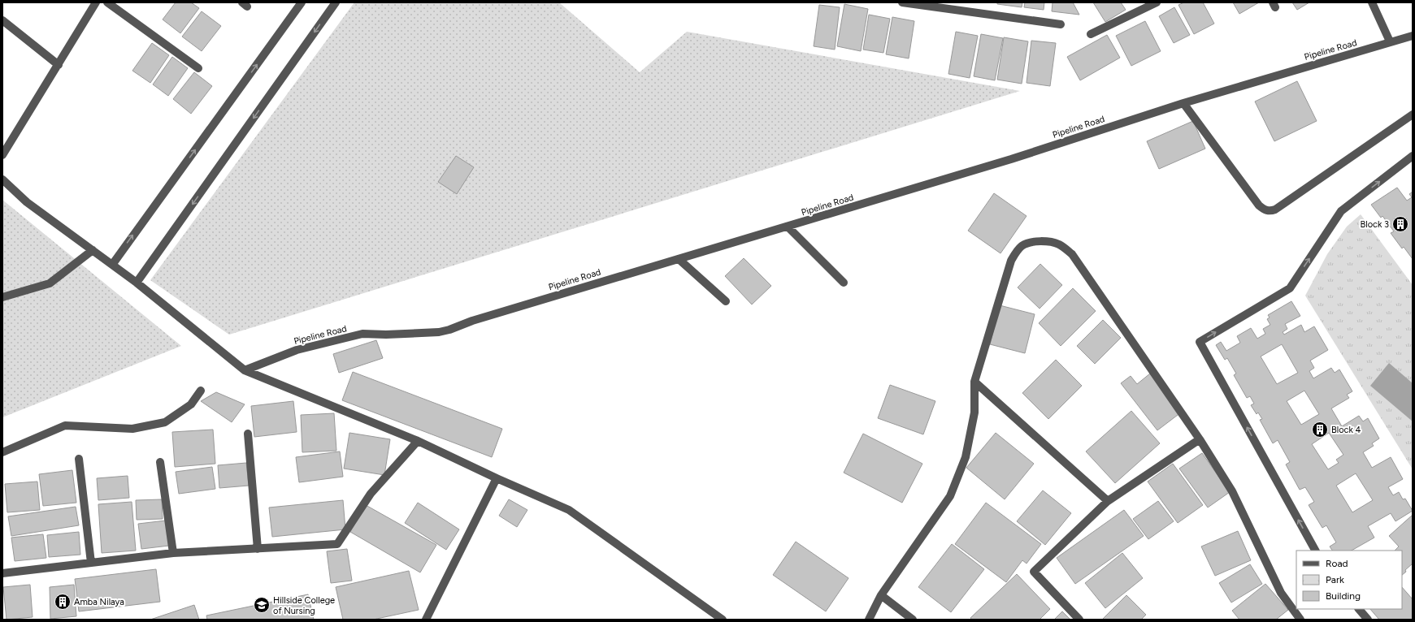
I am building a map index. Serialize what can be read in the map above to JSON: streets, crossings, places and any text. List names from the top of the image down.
{
  "streets": {
    "street": ["Pipeline Road"]
  },
  "places": {
    "building": ["Block 3", "Block 4", "Amba Nilaya"],
    "school or university": ["Hillside College of Nursing"]
  },
  "legend": ["Road", "Park", "Building"]
}
